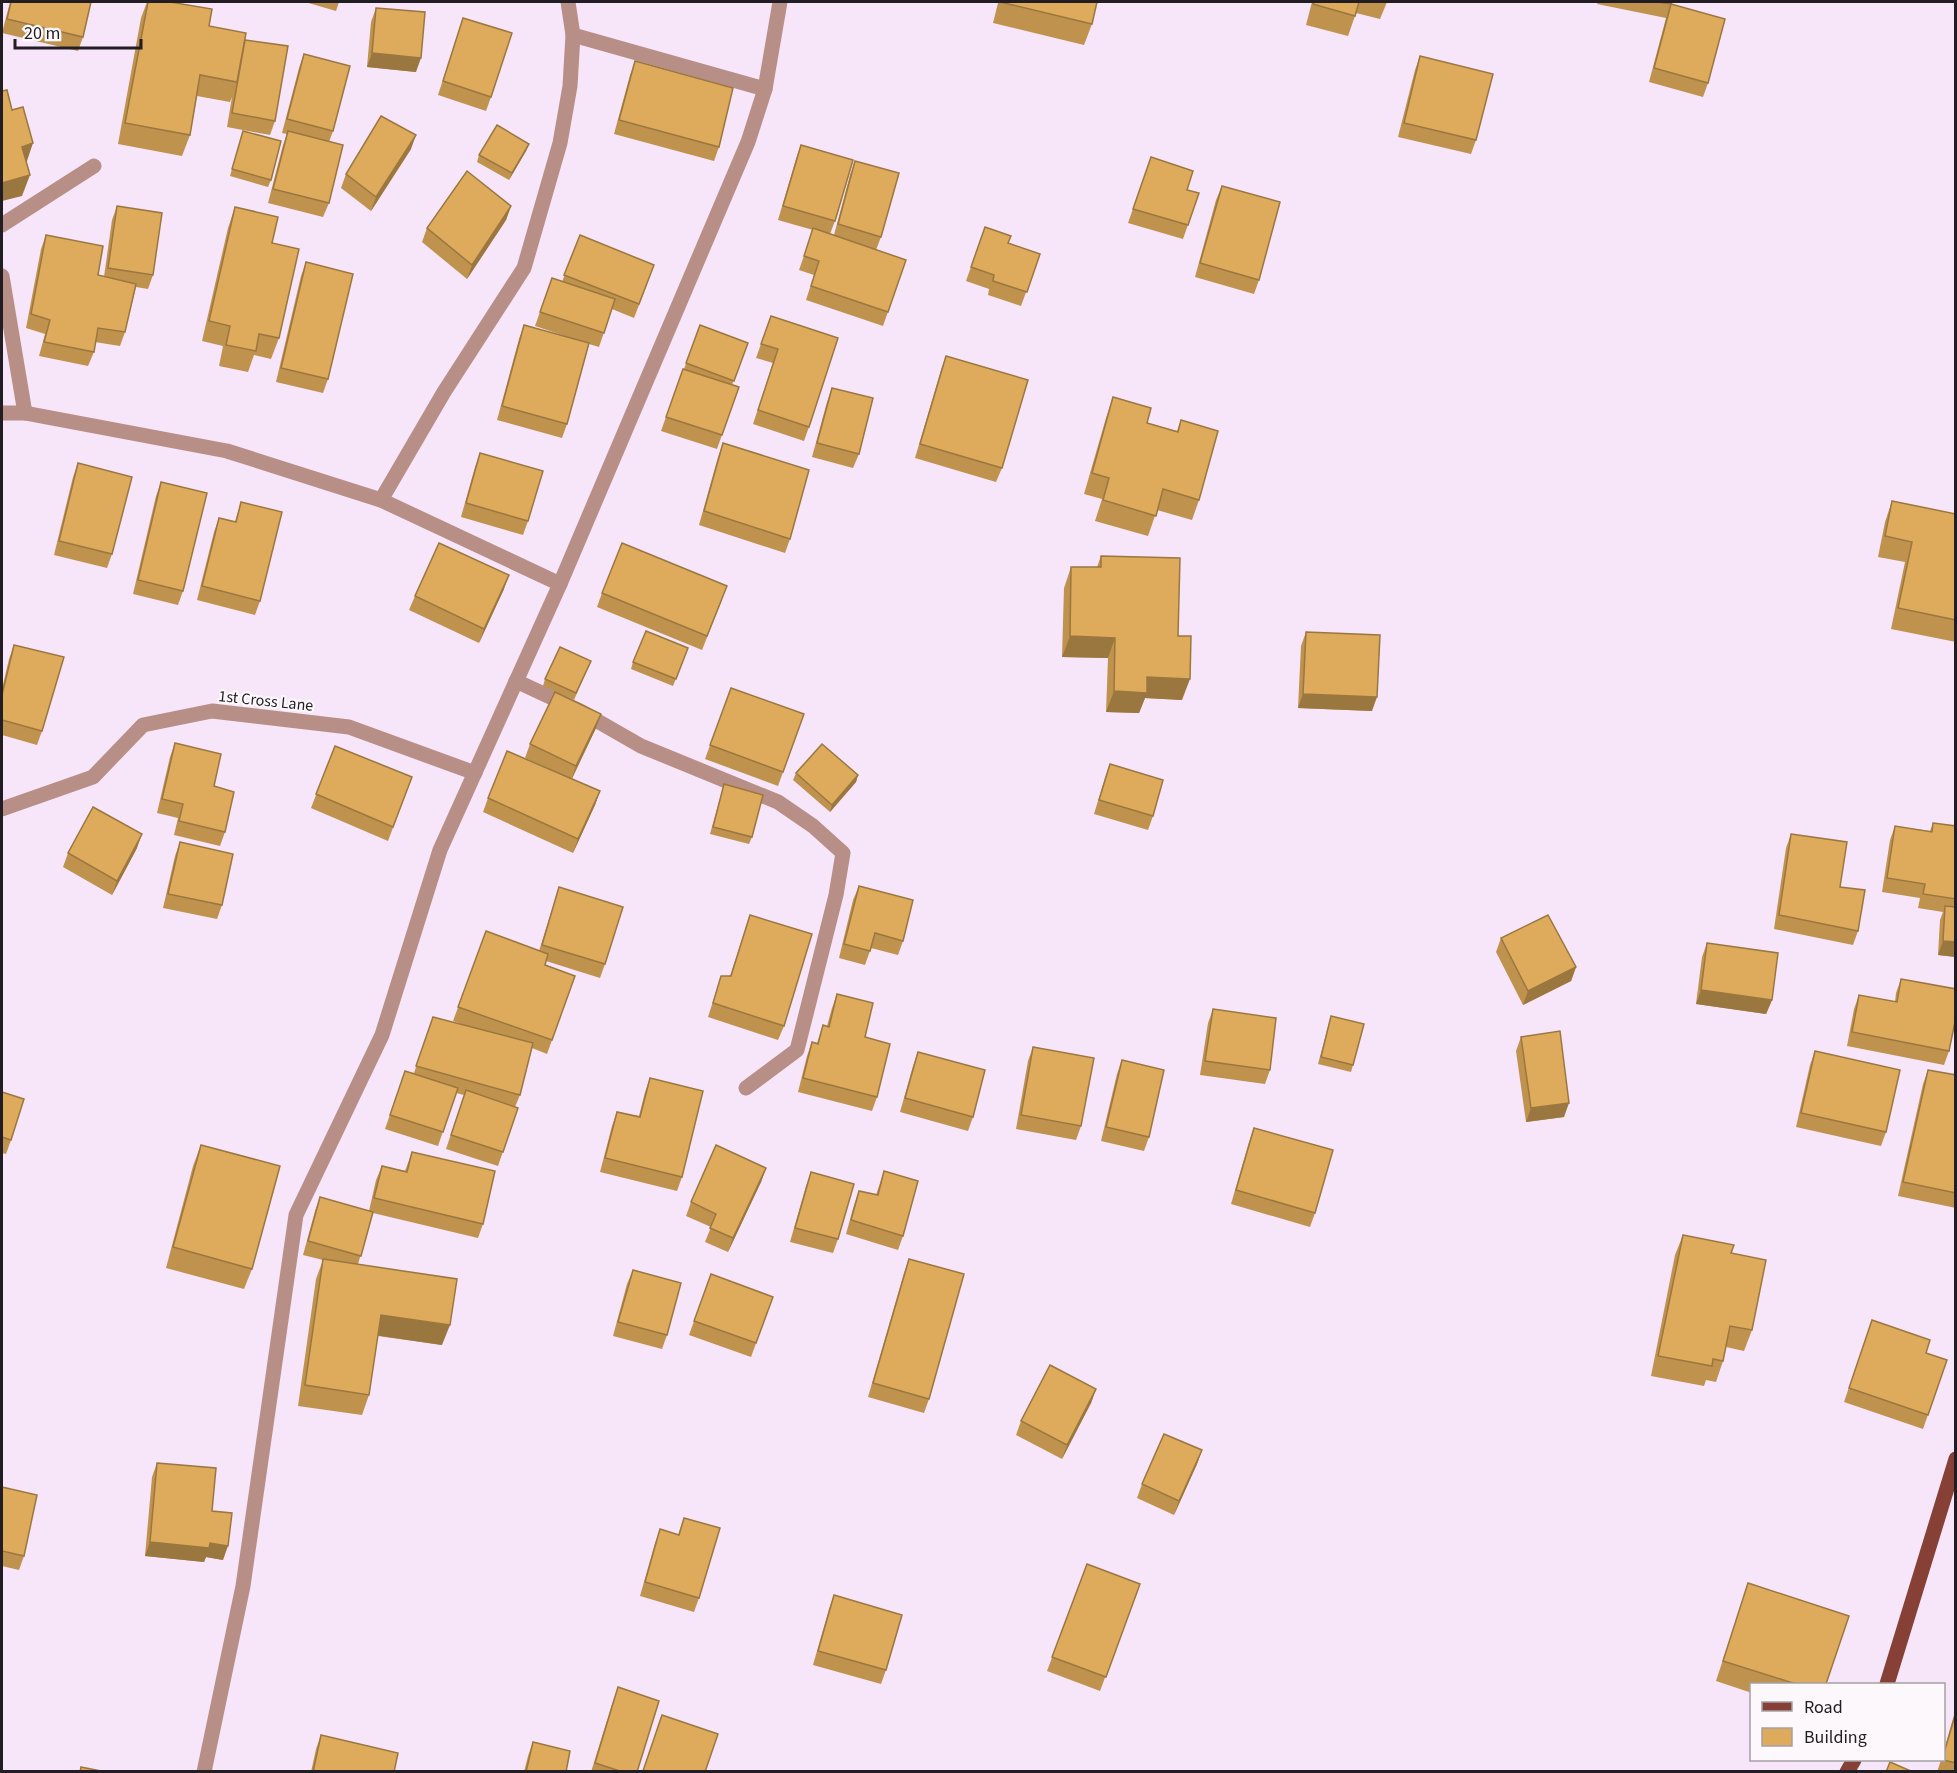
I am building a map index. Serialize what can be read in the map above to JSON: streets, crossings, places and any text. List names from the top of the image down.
{
  "streets": {
    "street": ["1st Cross Lane"]
  },
  "legend": ["Road", "Building"],
  "scale_bar": "20 m"
}
